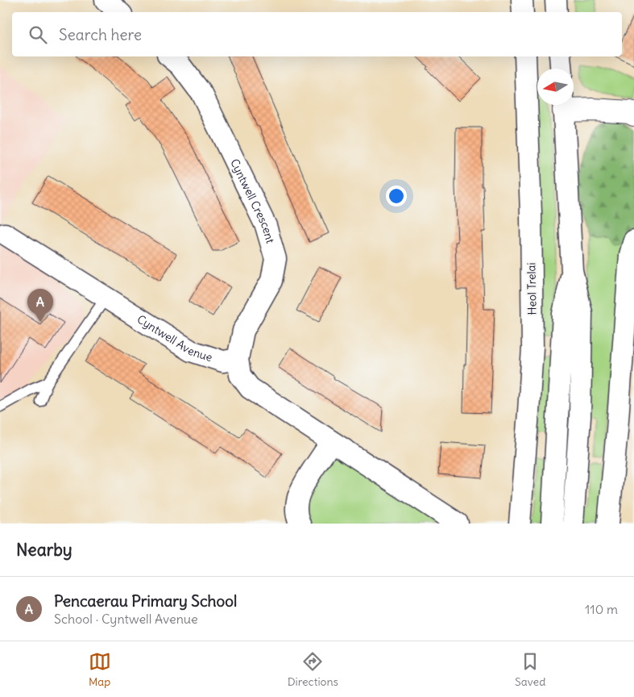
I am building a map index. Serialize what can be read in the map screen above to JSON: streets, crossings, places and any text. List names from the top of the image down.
{
  "streets": {
    "street": ["Cyntwell Crescent", "Heol Trelai", "Cyntwell Avenue"]
  },
  "crossings": [
    ["Cyntwell Crescent", "Cyntwell Avenue"]
  ],
  "north": "left",
  "page": {
    "search": "Search here",
    "pins": "A",
    "heading": "Nearby",
    "list": [
      {
        "mark": "A",
        "name": "Pencaerau Primary School",
        "note": "School · Cyntwell Avenue",
        "value": "110 m"
      }
    ],
    "nav": ["Map", "Directions", "Saved"]
  }
}
